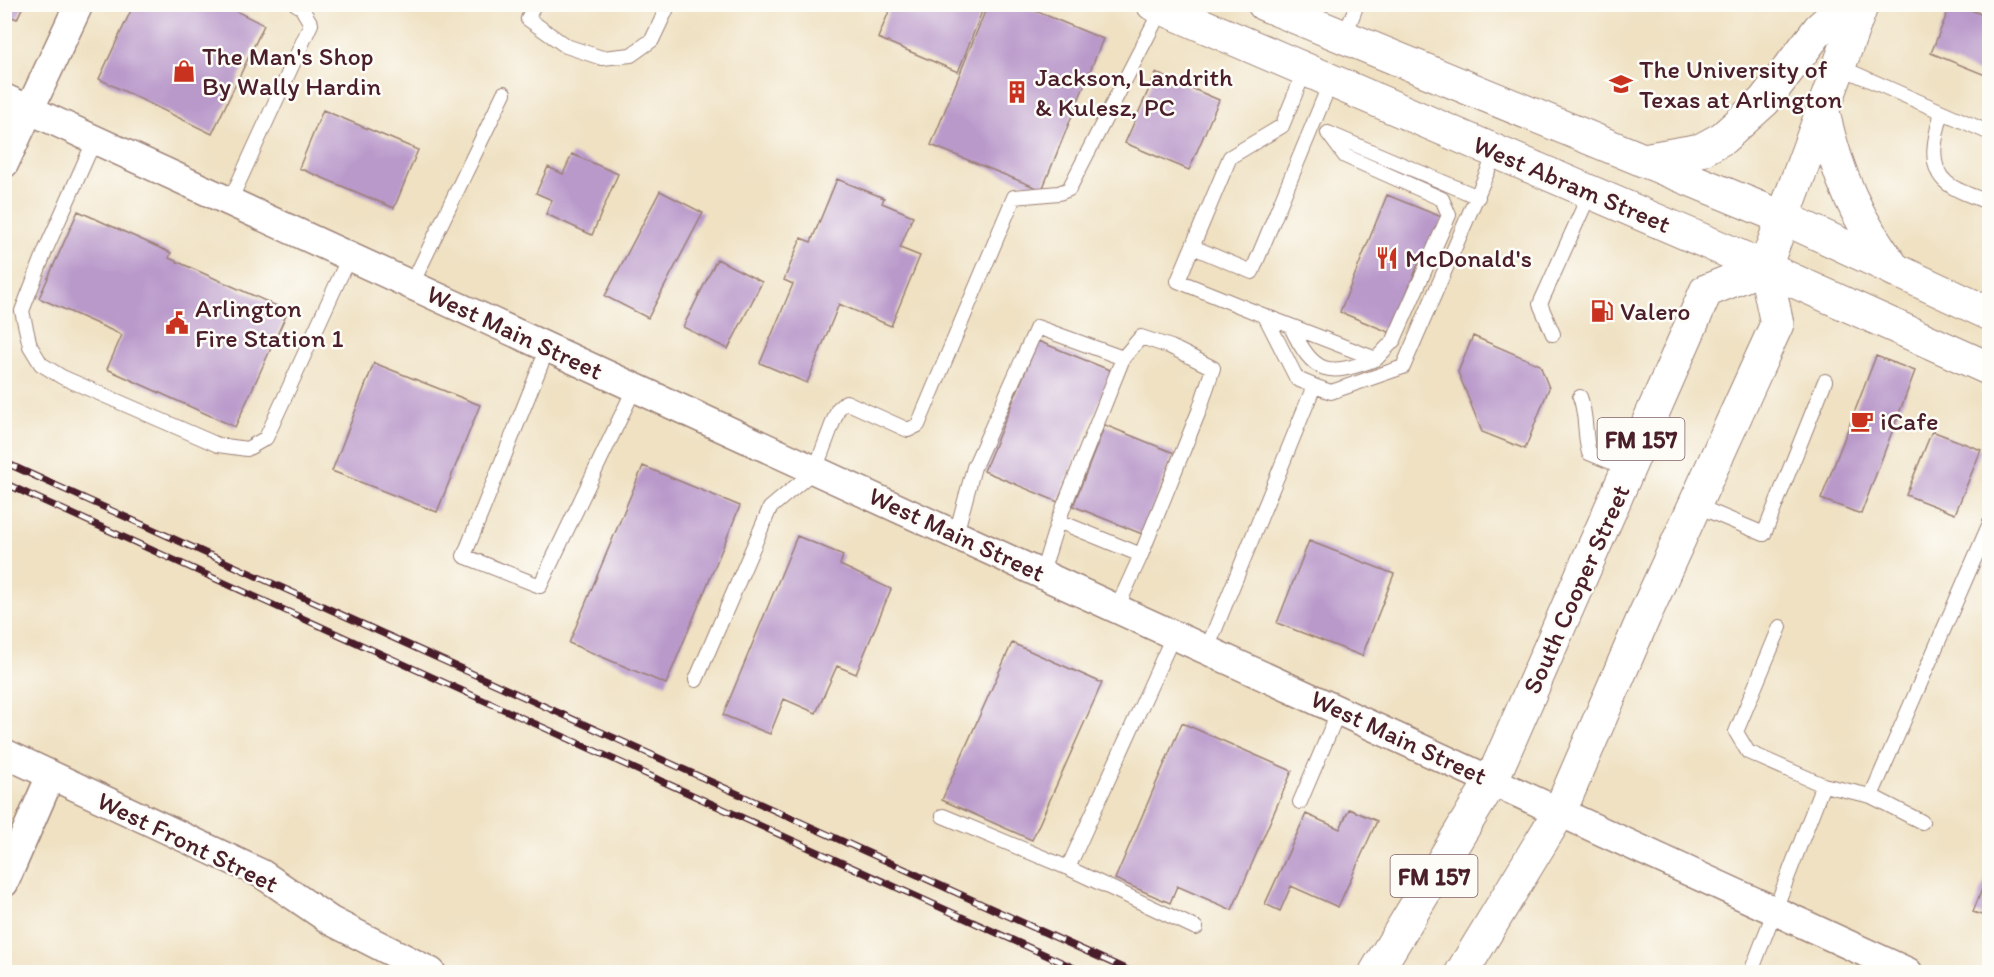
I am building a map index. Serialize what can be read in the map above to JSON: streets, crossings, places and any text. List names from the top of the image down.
{
  "streets": {
    "main road": ["West Abram Street", "FM 157", "South Cooper Street"],
    "street": ["West Main Street", "West Front Street"]
  },
  "crossings": [
    ["West Abram Street", "FM 157"],
    ["West Abram Street", "South Cooper Street"],
    ["West Main Street", "FM 157"],
    ["West Main Street", "South Cooper Street"],
    ["FM 157", "South Cooper Street"]
  ],
  "places": {
    "shop": ["The Man's Shop By Wally Hardin"],
    "school or university": ["The University of Texas at Arlington"],
    "building": ["Jackson, Landrith & Kulesz, PC"],
    "restaurant": ["McDonald's"],
    "fuel station": ["Valero"],
    "public building": ["Arlington Fire Station 1"],
    "cafe": ["iCafe"]
  }
}
